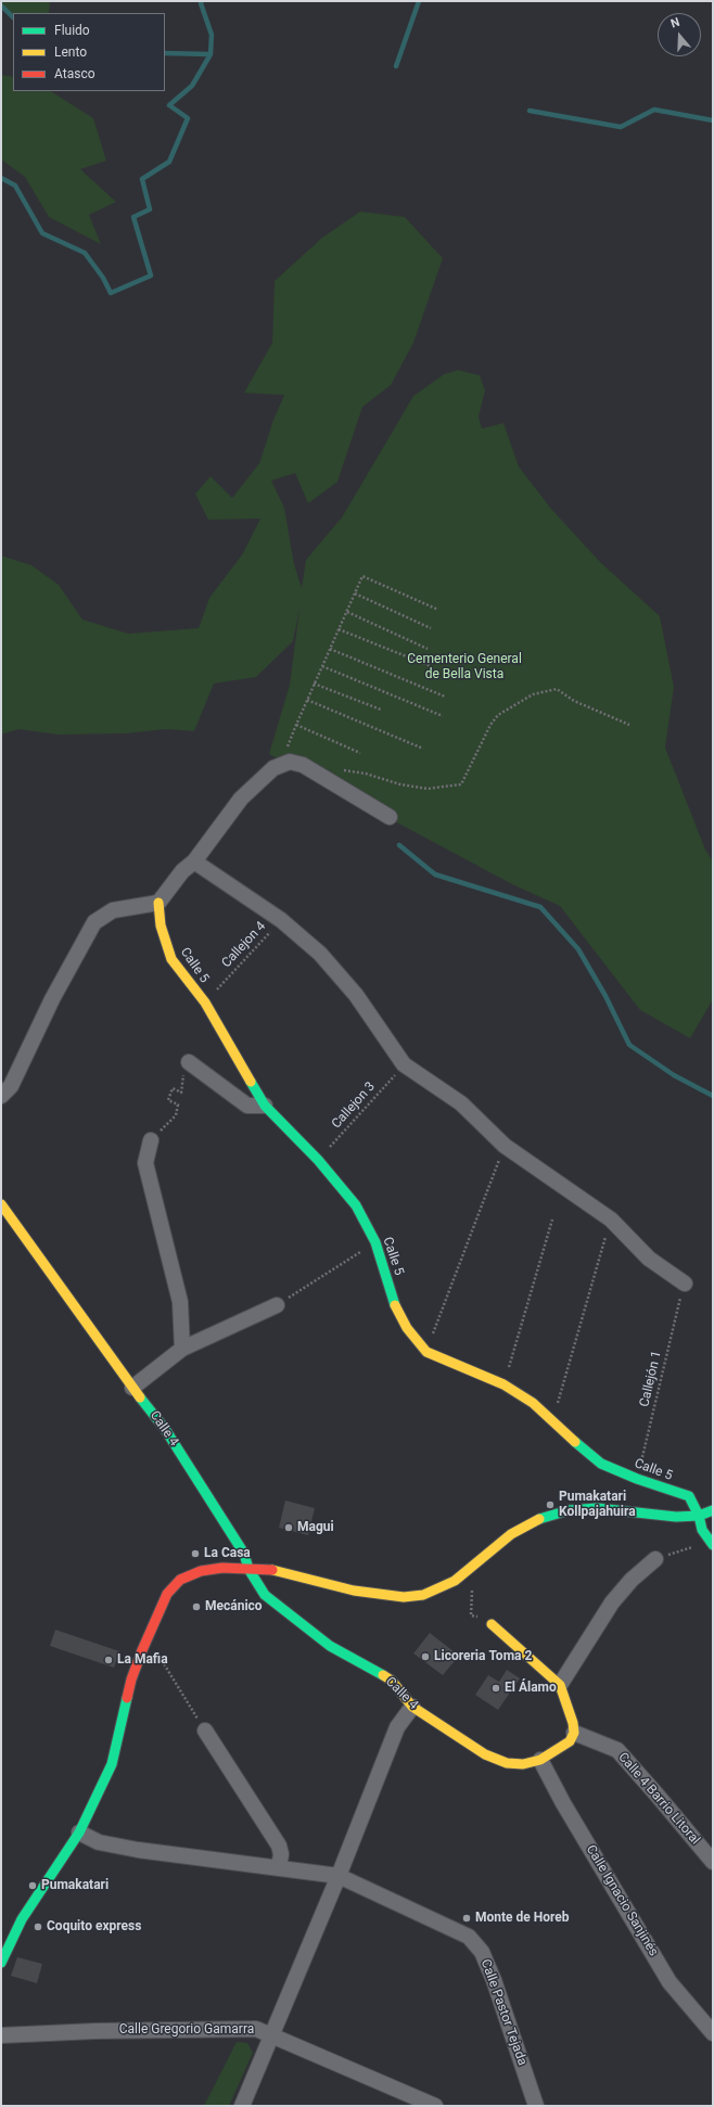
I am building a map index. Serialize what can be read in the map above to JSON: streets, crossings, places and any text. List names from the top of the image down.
{
  "streets": {
    "street": [
      "Calle 5",
      "Calle 4",
      "Calle 4 Barrio Litoral",
      "Calle Ignacio Sanjinés",
      "Calle Pastor Tejada",
      "Calle Gregorio Gamarra"
    ],
    "path": ["Callejon 4", "Callejon 3", "Callejón 1"]
  },
  "crossings": [
    ["Callejon 4", "Calle 5"],
    ["Calle 5", "Callejon 3"],
    ["Calle 5", "Callejón 1"],
    ["Calle 4", "Calle 4 Barrio Litoral"],
    ["Calle 4", "Calle Ignacio Sanjinés"]
  ],
  "parks": ["Cementerio General de Bella Vista"],
  "places": [
    "Pumakatari Kollpajahuira",
    "Magui",
    "La Casa",
    "Mecánico",
    "Licoreria Toma 2",
    "La Mafia",
    "El Álamo",
    "Pumakatari",
    "Monte de Horeb",
    "Coquito express"
  ],
  "legend": ["Fluido", "Lento", "Atasco"],
  "north": "top"
}
